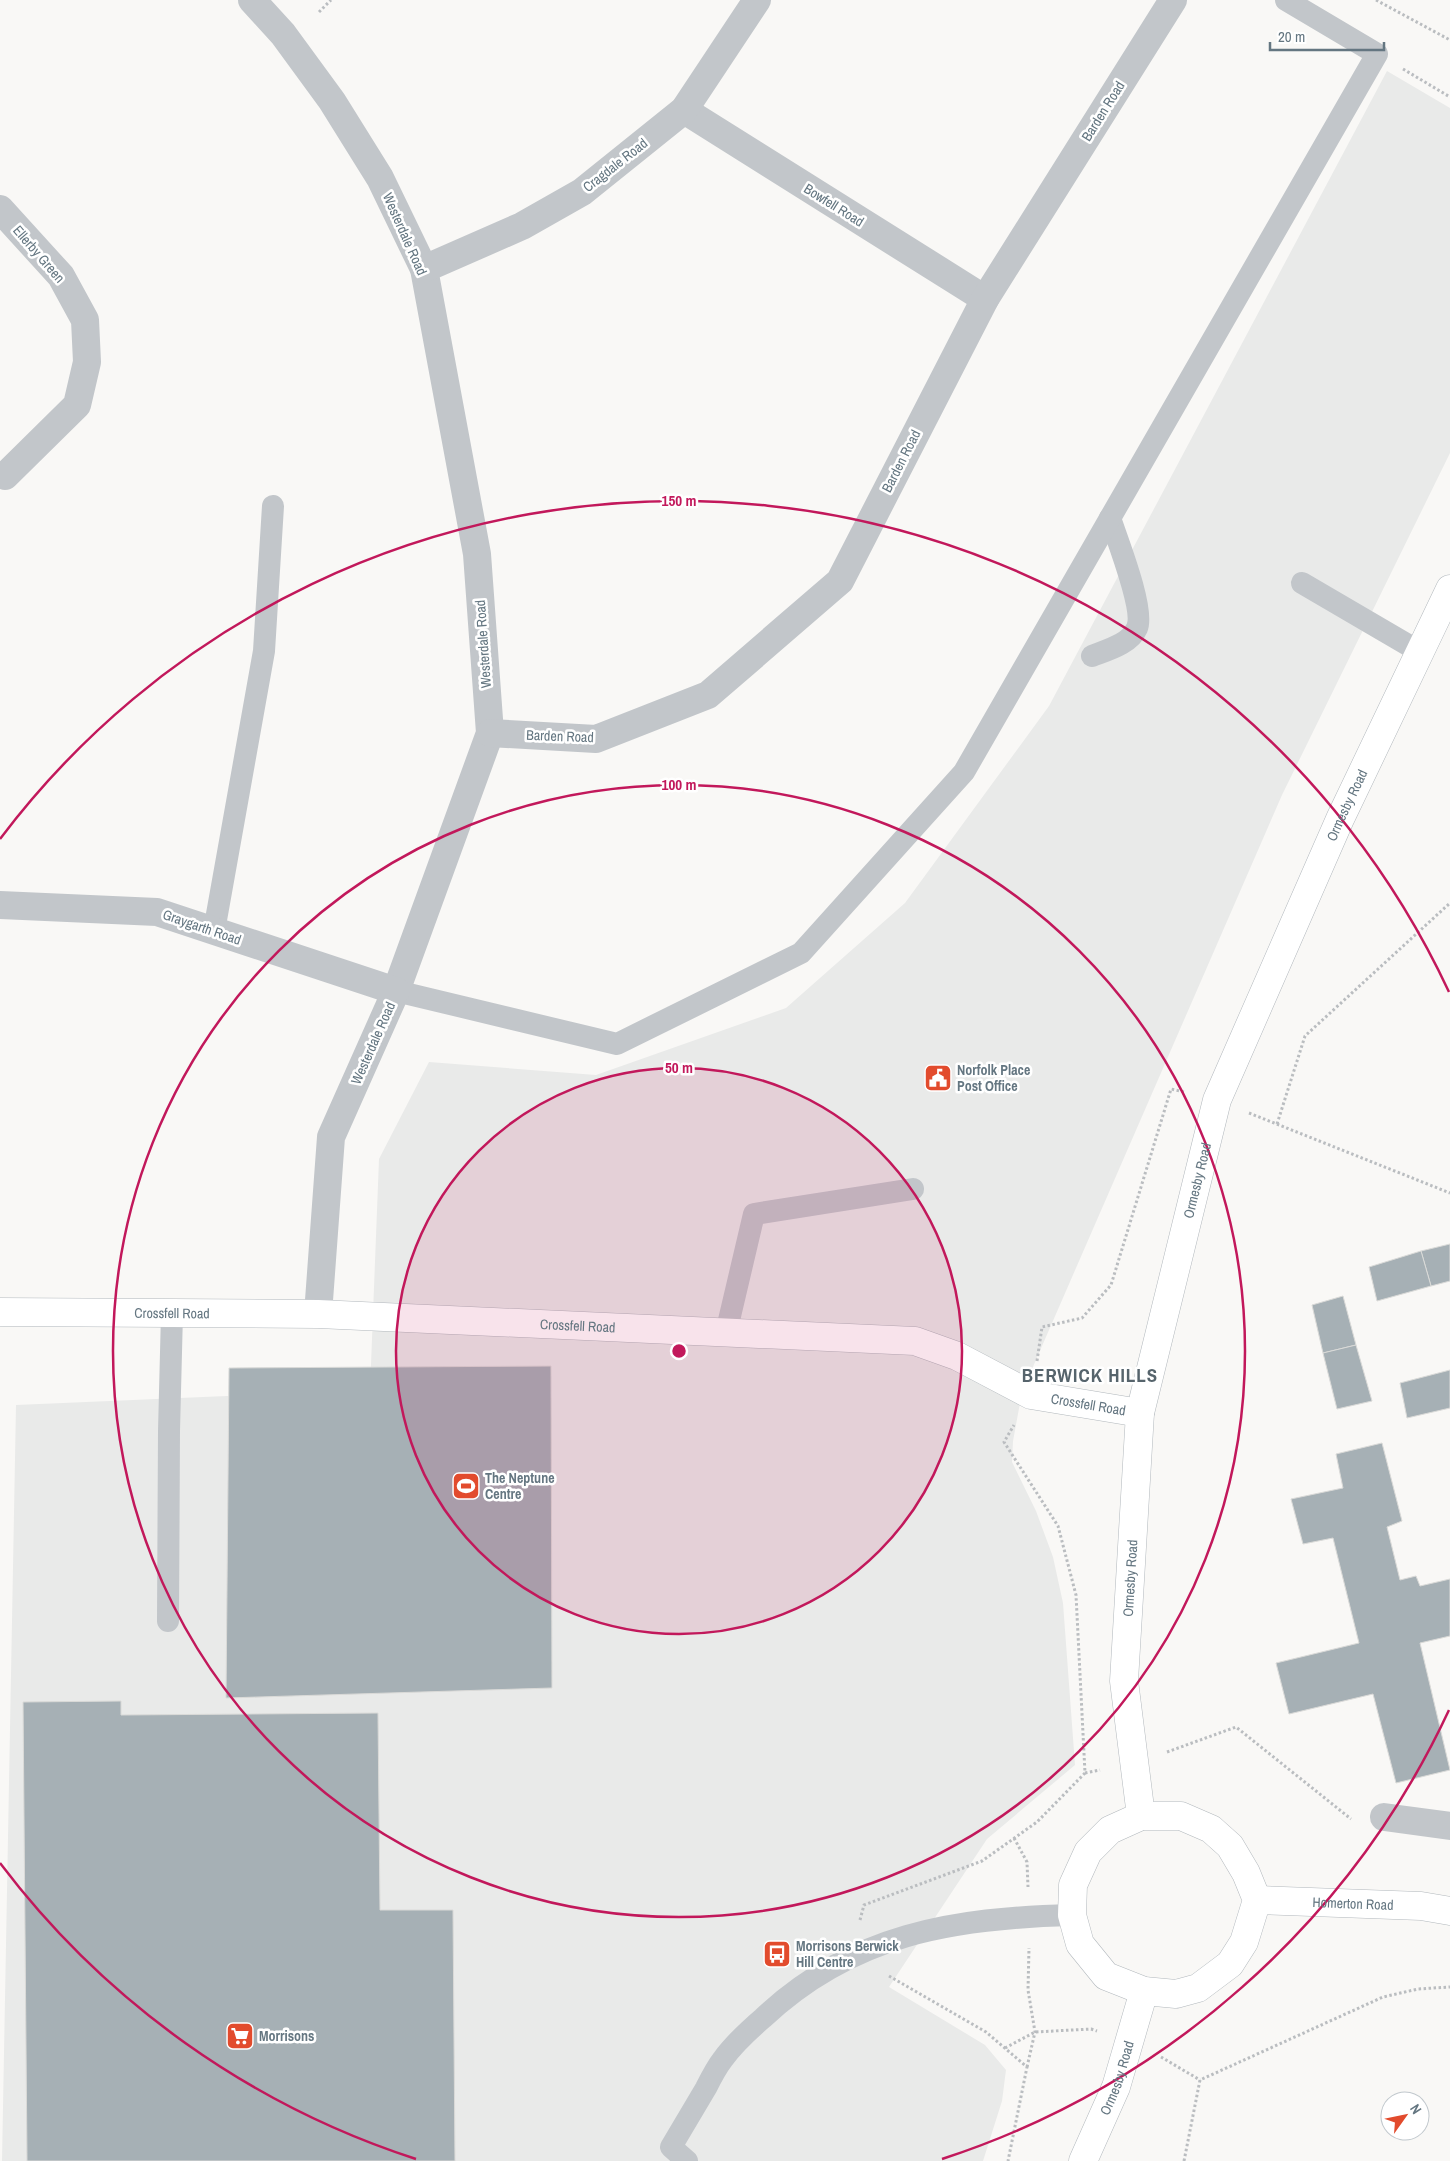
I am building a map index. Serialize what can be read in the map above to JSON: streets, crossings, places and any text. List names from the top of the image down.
{
  "streets": {
    "street": [
      "Barden Road",
      "Cragdale Road",
      "Bowfell Road",
      "Westerdale Road",
      "Ellerby Green",
      "Ormesby Road",
      "Graygarth Road",
      "Crossfell Road",
      "Homerton Road"
    ]
  },
  "crossings": [
    ["Barden Road", "Bowfell Road"],
    ["Barden Road", "Westerdale Road"],
    ["Cragdale Road", "Bowfell Road"],
    ["Cragdale Road", "Westerdale Road"],
    ["Westerdale Road", "Graygarth Road"],
    ["Westerdale Road", "Crossfell Road"],
    ["Ormesby Road", "Crossfell Road"]
  ],
  "districts": ["BERWICK HILLS"],
  "places": {
    "public building": ["Norfolk Place Post Office"],
    "sports": ["The Neptune Centre"],
    "bus stop": ["Morrisons Berwick Hill Centre"],
    "supermarket": ["Morrisons"]
  },
  "scale_bar": "20 m",
  "north": "top right",
  "rings": ["150 m", "100 m", "50 m"]
}
